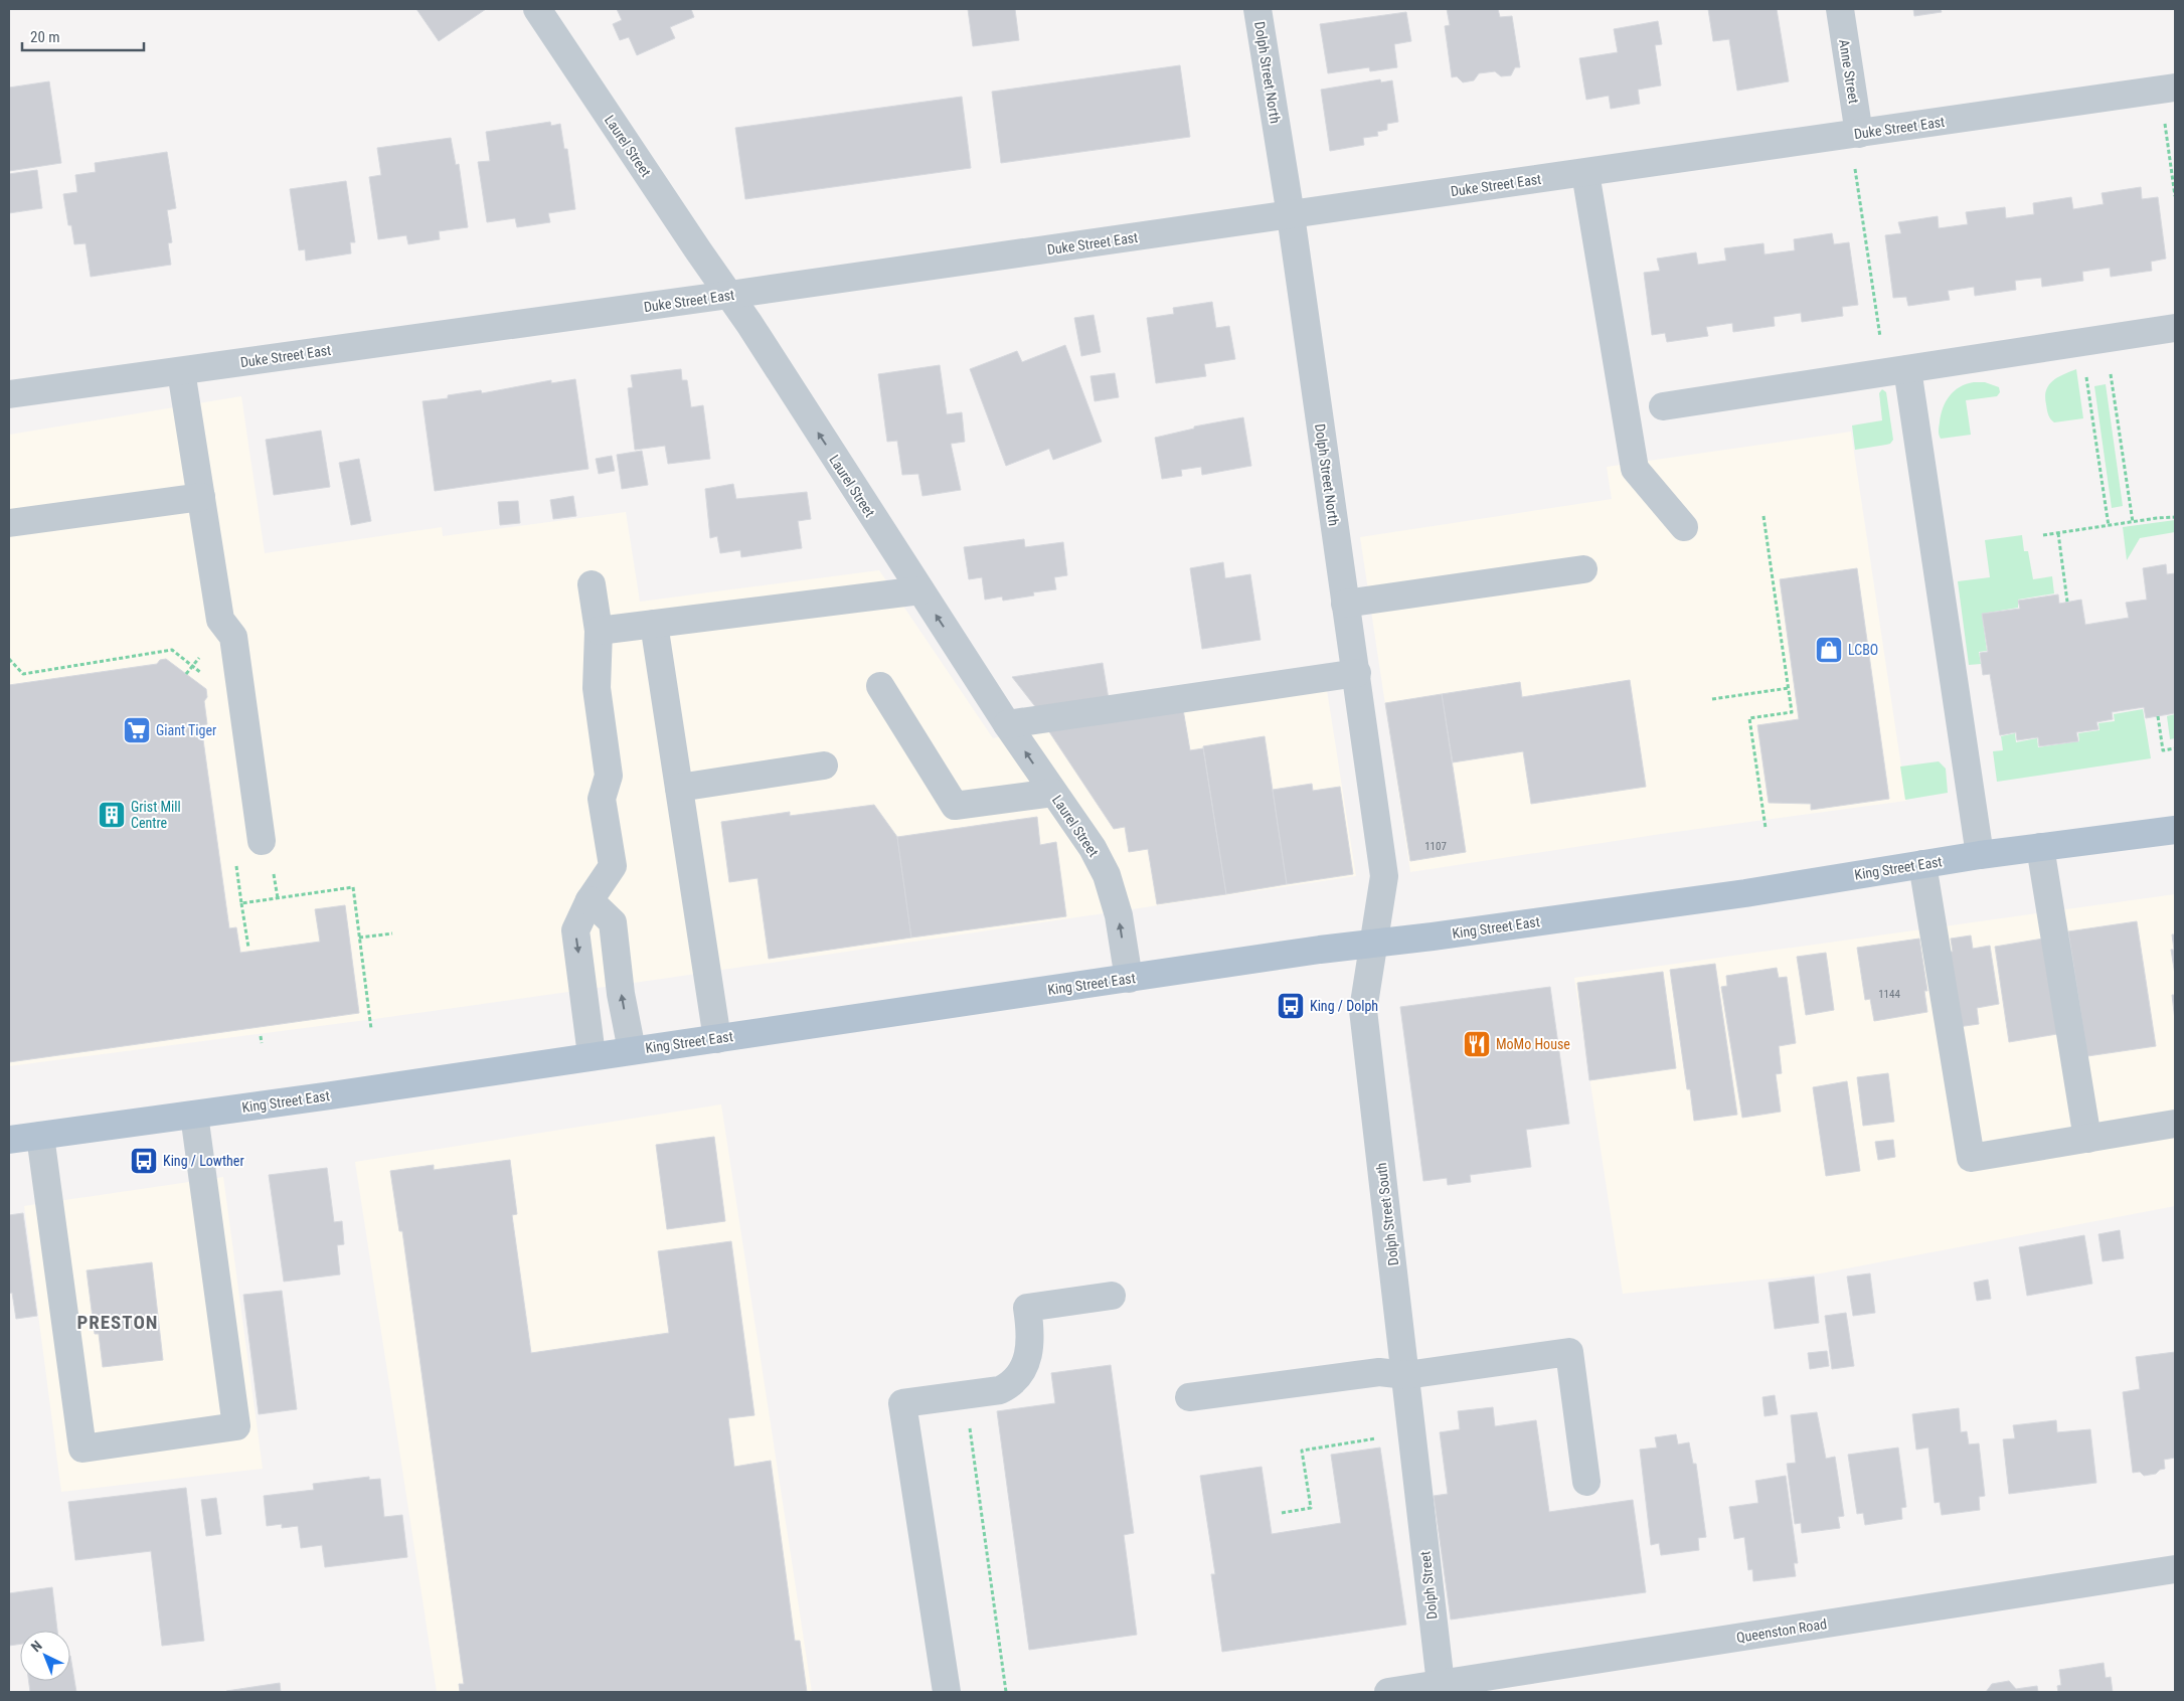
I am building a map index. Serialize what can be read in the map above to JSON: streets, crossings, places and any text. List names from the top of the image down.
{
  "streets": {
    "main road": ["King Street East"],
    "street": [
      "Anne Street",
      "Dolph Street North",
      "Duke Street East",
      "Laurel Street",
      "Dolph Street South",
      "Dolph Street",
      "Queenston Road"
    ]
  },
  "crossings": [
    ["Anne Street", "Duke Street East"],
    ["Dolph Street North", "Duke Street East"],
    ["Dolph Street North", "King Street East"],
    ["Dolph Street North", "Dolph Street South"],
    ["Duke Street East", "Laurel Street"],
    ["Laurel Street", "King Street East"],
    ["King Street East", "Dolph Street South"],
    ["Dolph Street South", "Dolph Street"],
    ["Dolph Street", "Queenston Road"]
  ],
  "one_way": ["Laurel Street"],
  "districts": ["PRESTON"],
  "places": {
    "shop": ["LCBO"],
    "supermarket": ["Giant Tiger"],
    "building": ["Grist Mill Centre"],
    "bus stop": ["King / Dolph", "King / Lowther"],
    "restaurant": ["MoMo House"]
  },
  "house_numbers": ["1107", "1144"],
  "scale_bar": "20 m",
  "north": "top left"
}
